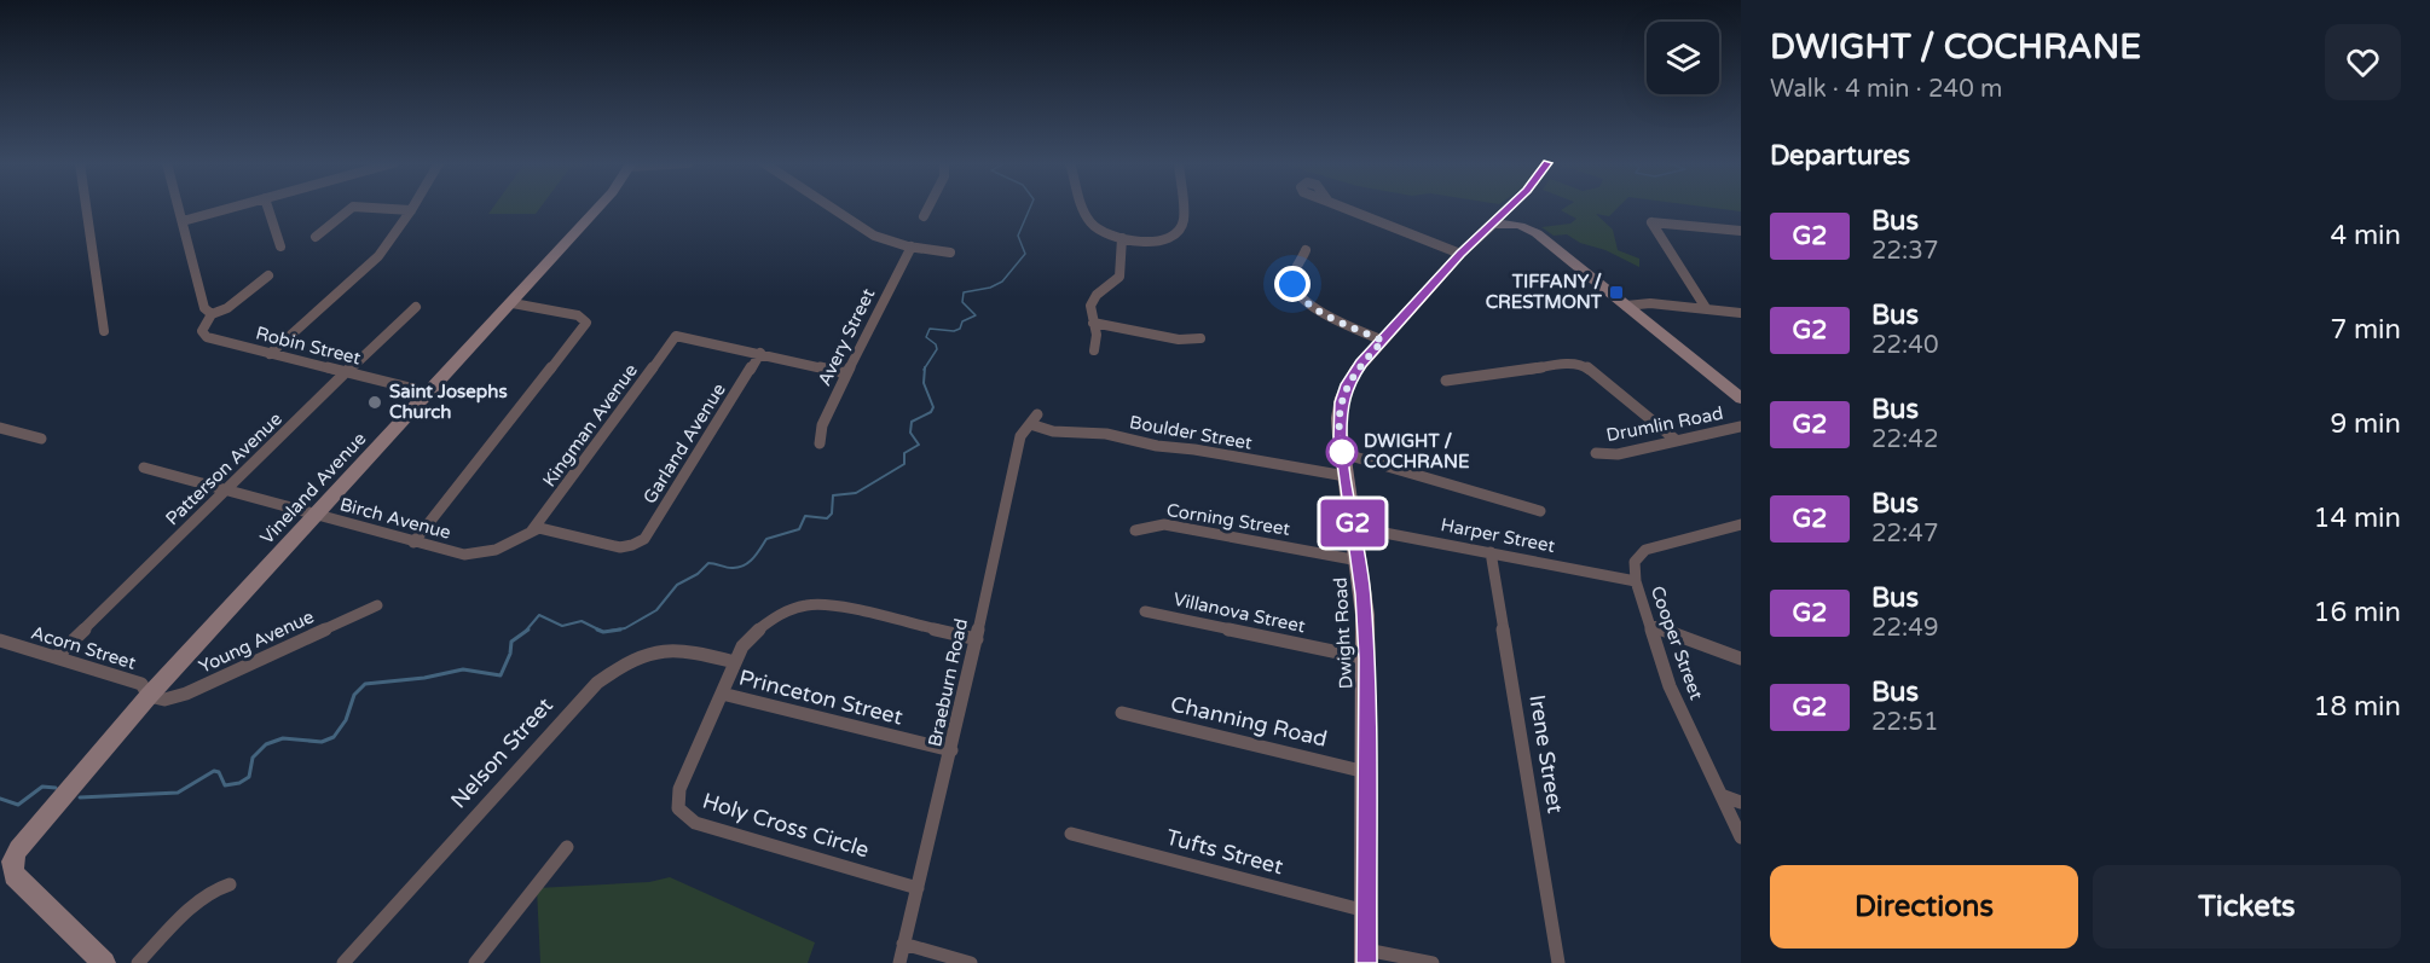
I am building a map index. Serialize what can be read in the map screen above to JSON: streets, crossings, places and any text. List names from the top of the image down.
{
  "streets": {
    "main road": ["Vineland Avenue", "Dwight Road"],
    "street": [
      "Avery Street",
      "Robin Street",
      "Drumlin Road",
      "Kingman Avenue",
      "Boulder Street",
      "Garland Avenue",
      "Patterson Avenue",
      "Birch Avenue",
      "Corning Street",
      "Harper Street",
      "Villanova Street",
      "Young Avenue",
      "Cooper Street",
      "Acorn Street",
      "Braeburn Road",
      "Princeton Street",
      "Channing Road",
      "Nelson Street",
      "Irene Street",
      "Holy Cross Circle",
      "Tufts Street"
    ]
  },
  "crossings": [
    ["Robin Street", "Patterson Avenue"],
    ["Robin Street", "Vineland Avenue"],
    ["Kingman Avenue", "Garland Avenue"],
    ["Kingman Avenue", "Birch Avenue"],
    ["Boulder Street", "Dwight Road"],
    ["Boulder Street", "Braeburn Road"],
    ["Garland Avenue", "Birch Avenue"],
    ["Patterson Avenue", "Birch Avenue"],
    ["Patterson Avenue", "Acorn Street"],
    ["Vineland Avenue", "Birch Avenue"],
    ["Vineland Avenue", "Young Avenue"],
    ["Vineland Avenue", "Acorn Street"],
    ["Corning Street", "Dwight Road"],
    ["Harper Street", "Dwight Road"],
    ["Harper Street", "Cooper Street"],
    ["Harper Street", "Irene Street"],
    ["Villanova Street", "Dwight Road"],
    ["Dwight Road", "Channing Road"],
    ["Dwight Road", "Tufts Street"],
    ["Young Avenue", "Acorn Street"],
    ["Braeburn Road", "Princeton Street"],
    ["Braeburn Road", "Holy Cross Circle"],
    ["Princeton Street", "Holy Cross Circle"],
    ["Nelson Street", "Holy Cross Circle"]
  ],
  "places": {
    "transit": ["TIFFANY / CRESTMONT"],
    "other": ["Saint Josephs Church", "DWIGHT / COCHRANE"]
  },
  "lines": ["bus line G2"],
  "page": {
    "on_map": "G2",
    "heading": [
      ["DWIGHT / COCHRANE", "Walk · 4 min · 240 m"],
      "Departures"
    ],
    "list": [
      {
        "mark": "G2",
        "name": "Bus",
        "note": "22:37",
        "value": "4 min"
      },
      {
        "mark": "G2",
        "name": "Bus",
        "note": "22:40",
        "value": "7 min"
      },
      {
        "mark": "G2",
        "name": "Bus",
        "note": "22:42",
        "value": "9 min"
      },
      {
        "mark": "G2",
        "name": "Bus",
        "note": "22:47",
        "value": "14 min"
      },
      {
        "mark": "G2",
        "name": "Bus",
        "note": "22:49",
        "value": "16 min"
      },
      {
        "mark": "G2",
        "name": "Bus",
        "note": "22:51",
        "value": "18 min"
      }
    ],
    "buttons": ["Directions", "Tickets"]
  }
}
